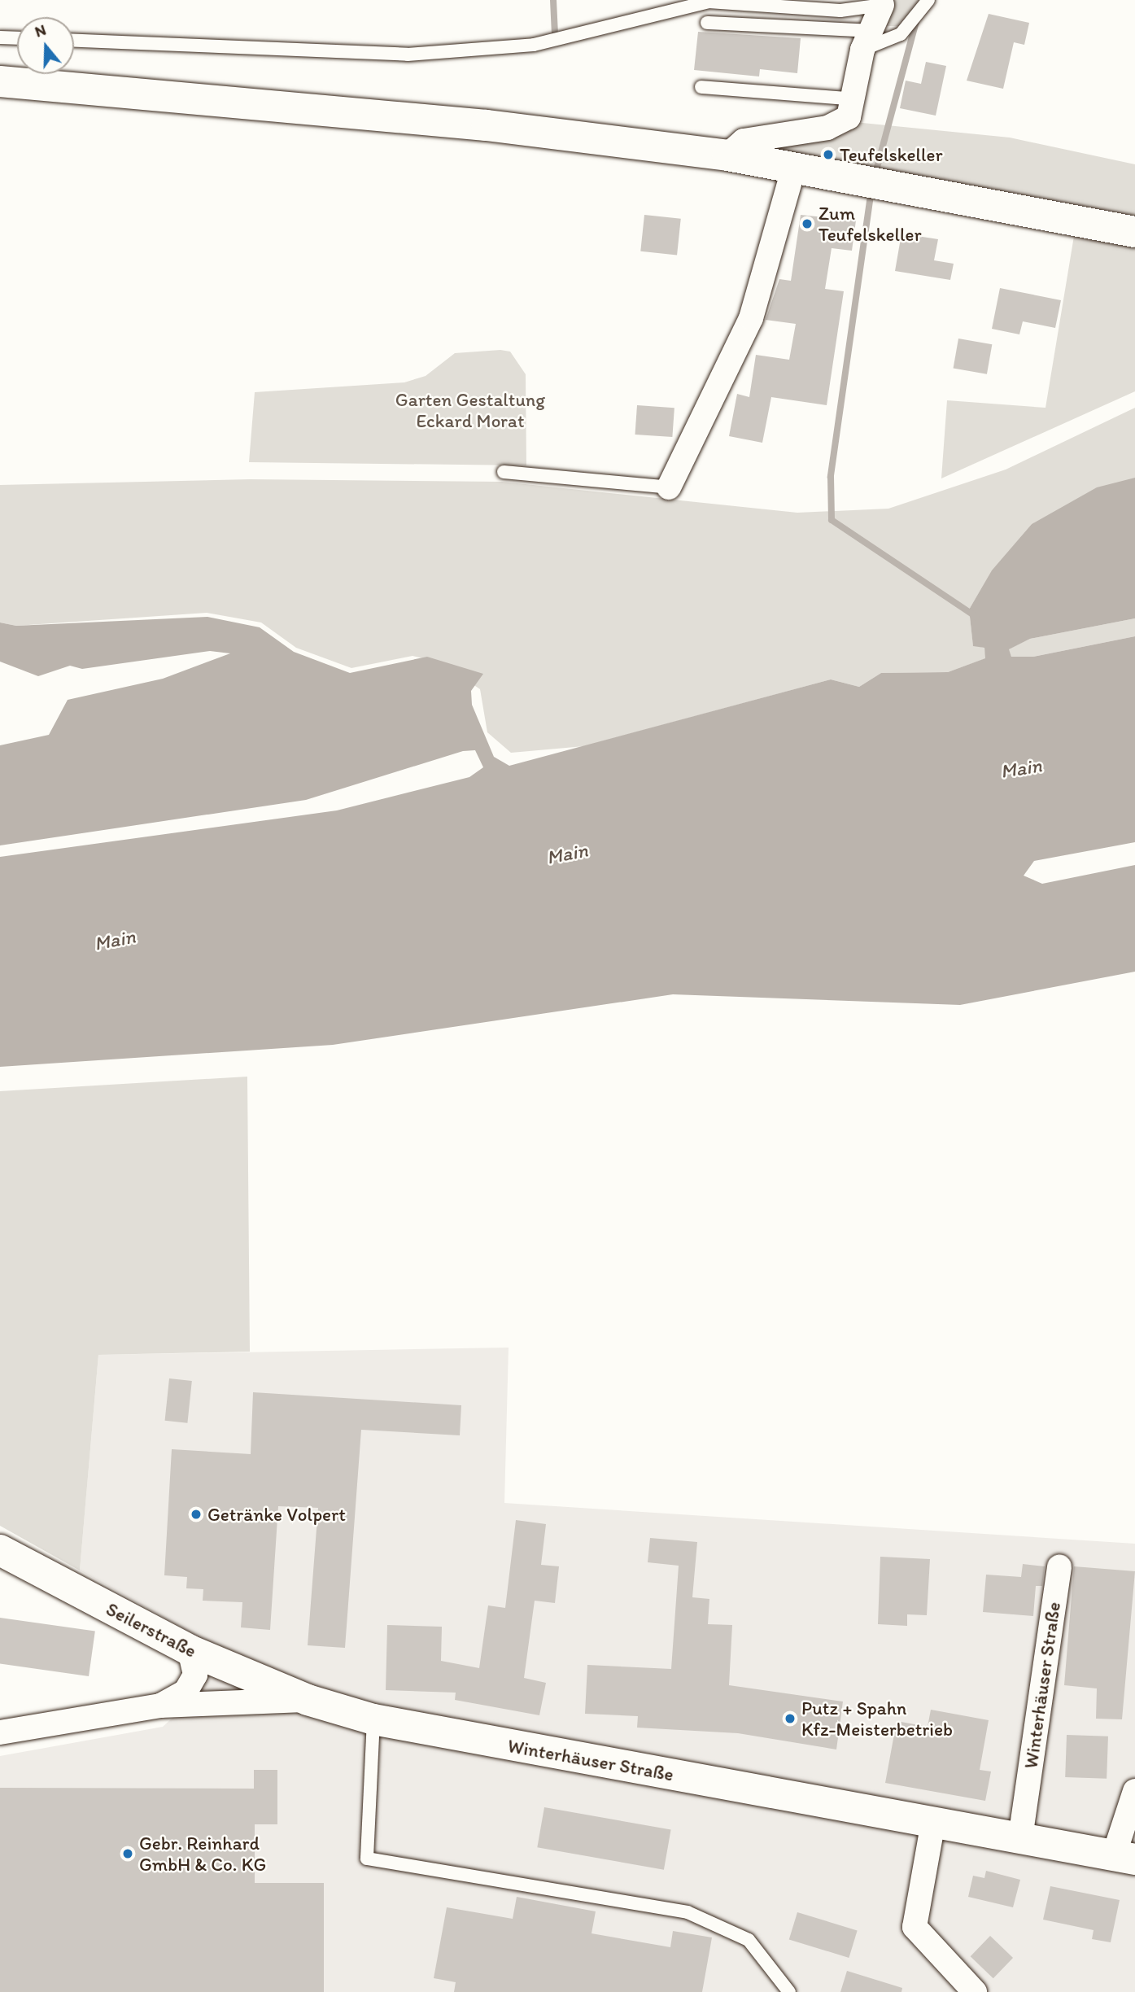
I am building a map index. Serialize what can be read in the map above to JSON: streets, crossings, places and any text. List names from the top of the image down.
{
  "streets": {
    "main road": ["Seilerstraße", "Winterhäuser Straße"]
  },
  "crossings": [
    ["Seilerstraße", "Winterhäuser Straße"]
  ],
  "water": ["Main"],
  "parks": ["Garten Gestaltung Eckard Morat"],
  "places": [
    "Teufelskeller",
    "Zum Teufelskeller",
    "Getränke Volpert",
    "Putz + Spahn Kfz-Meisterbetrieb",
    "Gebr. Reinhard GmbH & Co. KG"
  ],
  "north": "top"
}
